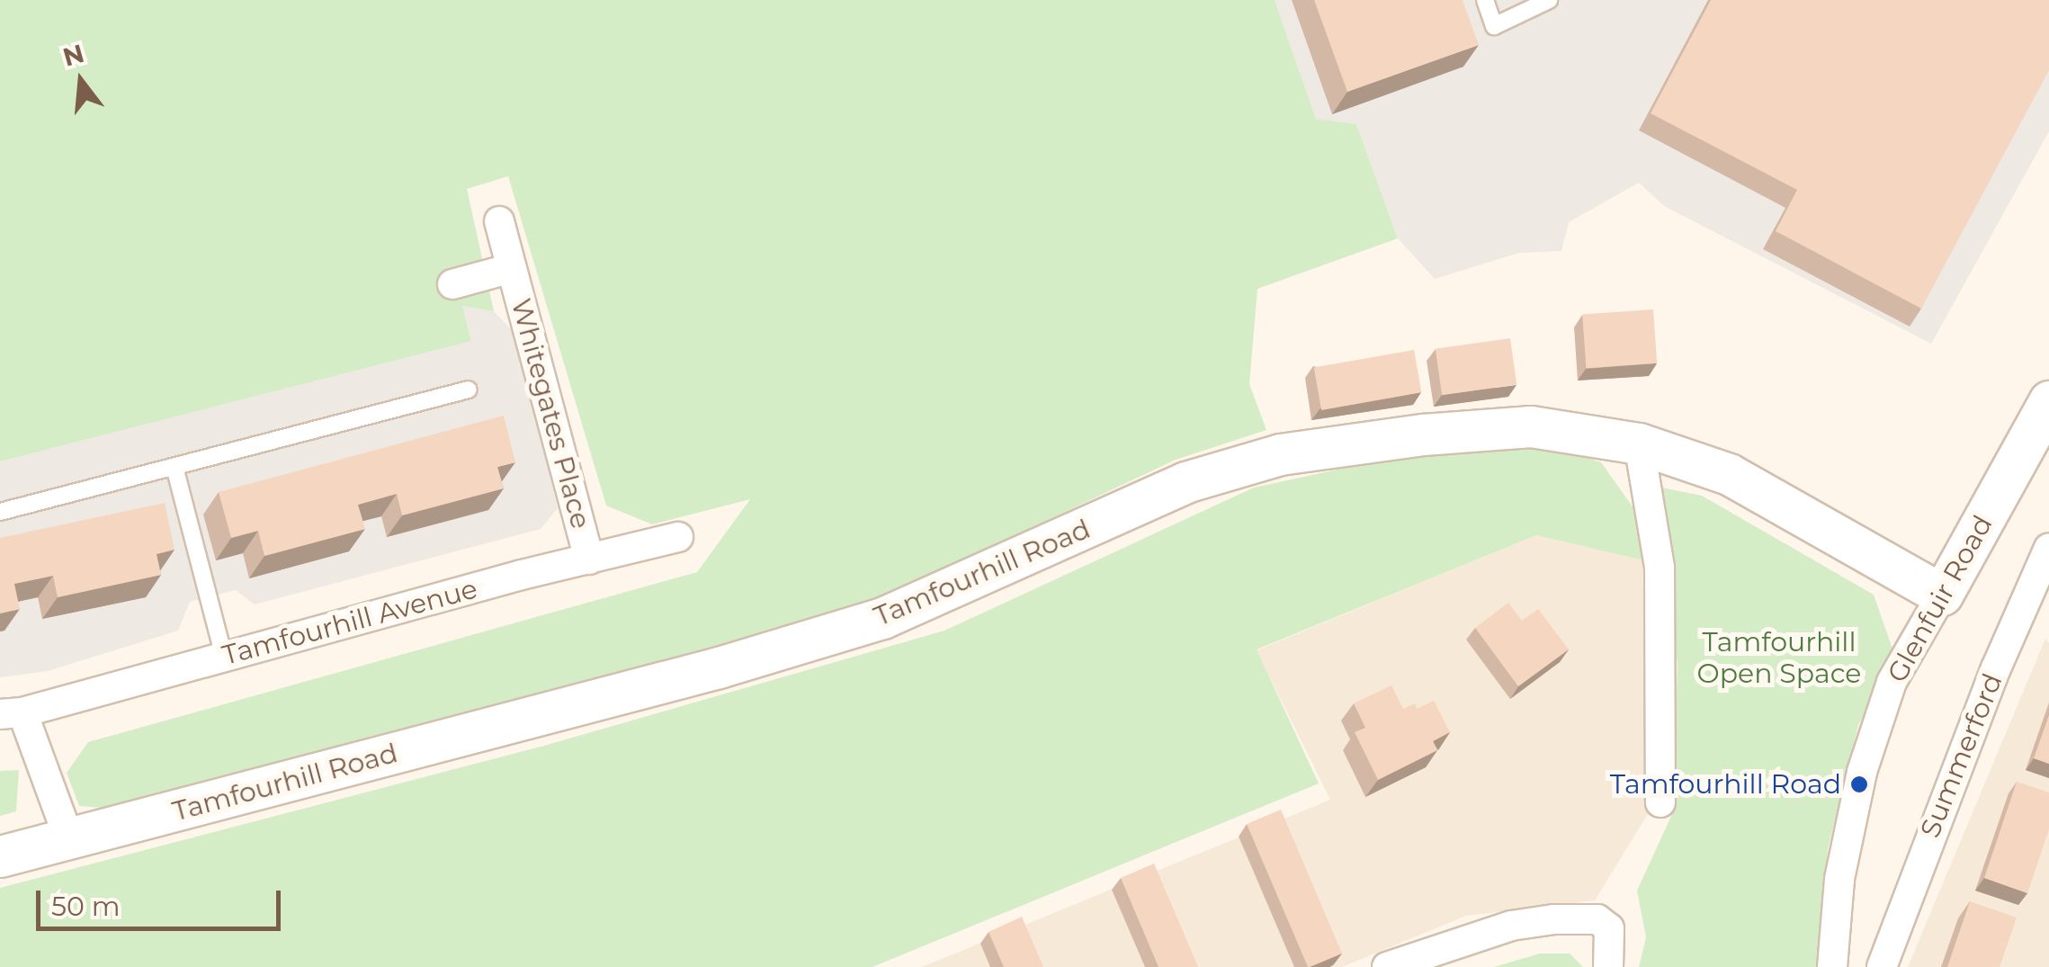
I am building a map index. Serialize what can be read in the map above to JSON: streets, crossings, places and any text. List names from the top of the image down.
{
  "streets": {
    "main road": ["Tamfourhill Road", "Glenfuir Road"],
    "street": ["Whitegates Place", "Tamfourhill Avenue", "Summerford"]
  },
  "crossings": [
    ["Whitegates Place", "Tamfourhill Avenue"],
    ["Tamfourhill Road", "Glenfuir Road"],
    ["Tamfourhill Road", "Tamfourhill Avenue"]
  ],
  "parks": ["Tamfourhill Open Space"],
  "places": ["Tamfourhill Road"],
  "scale_bar": "50 m",
  "north": "top"
}
